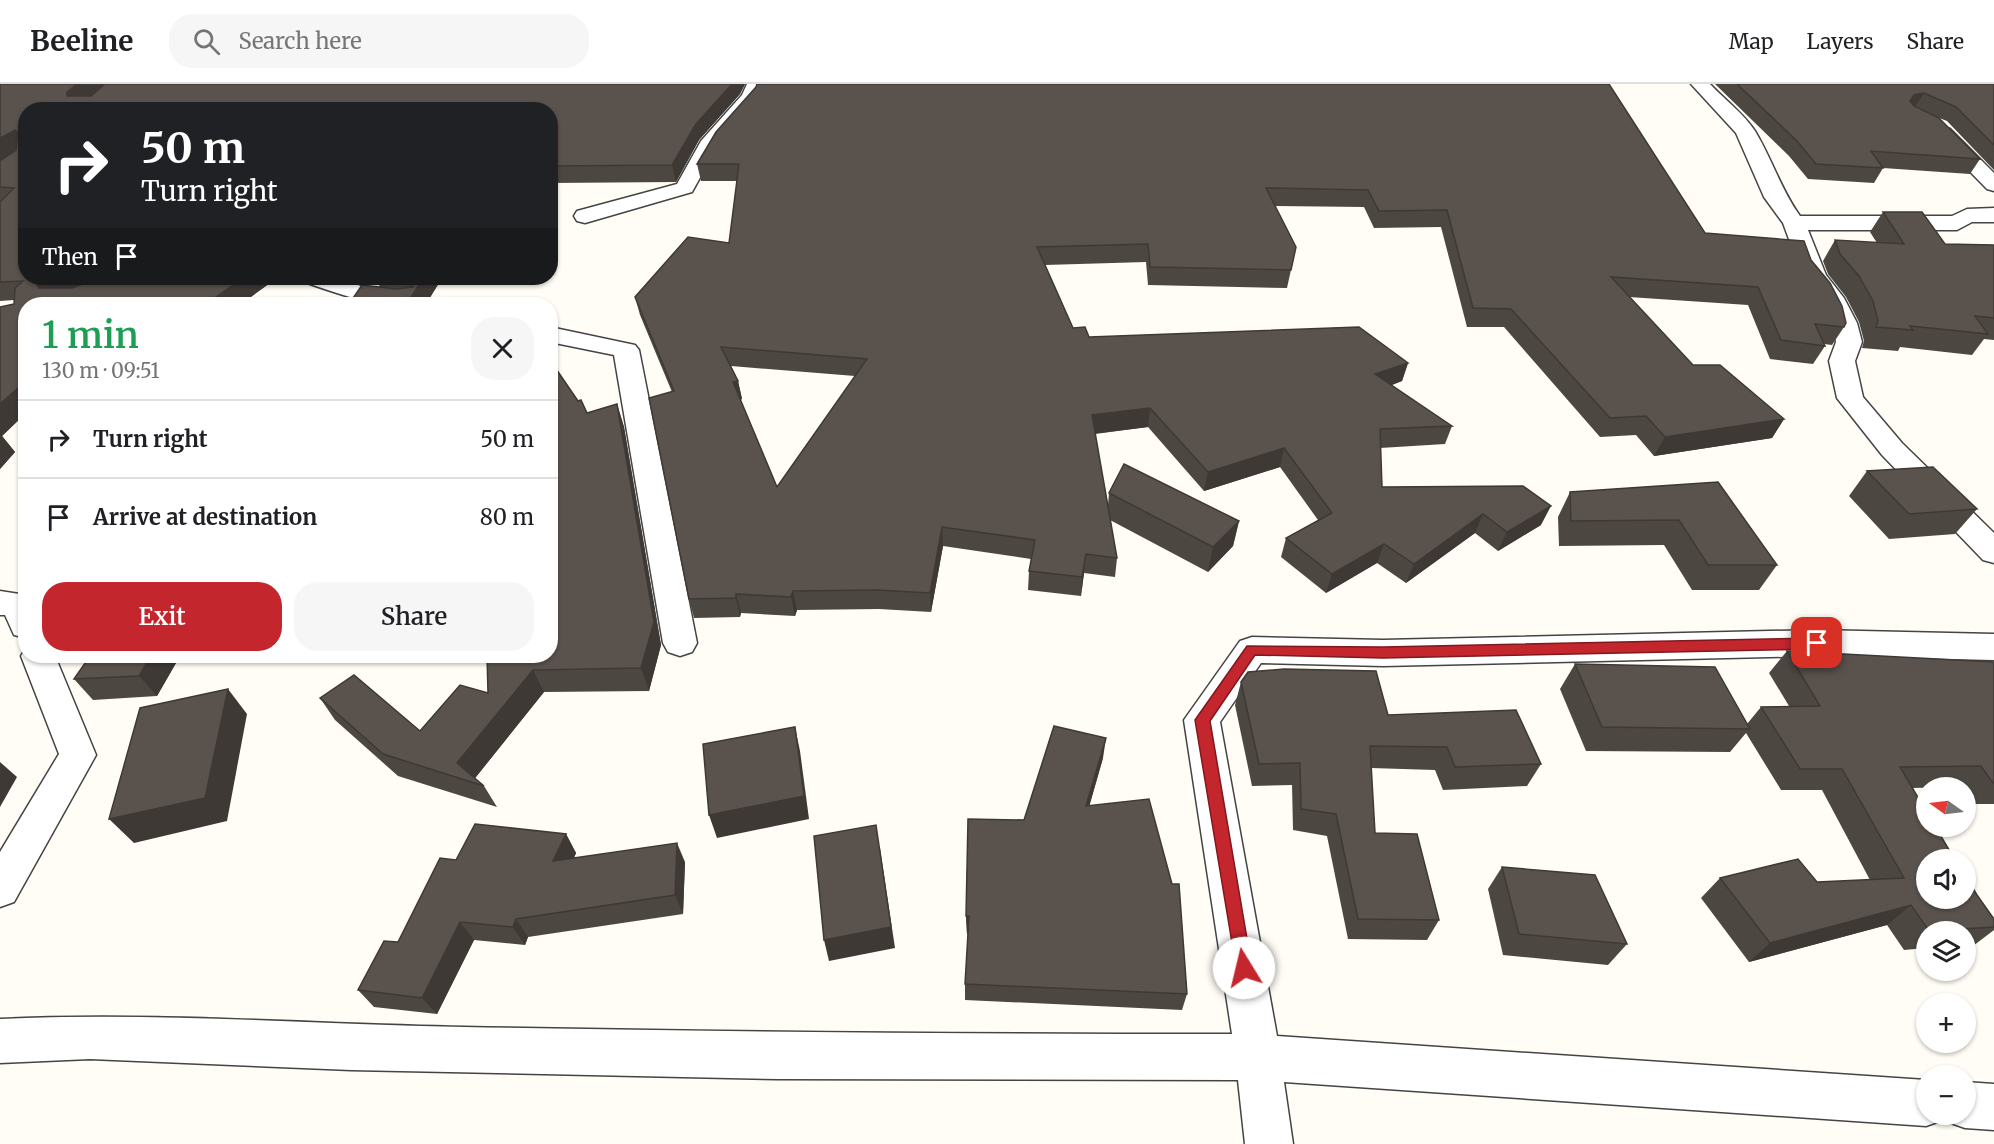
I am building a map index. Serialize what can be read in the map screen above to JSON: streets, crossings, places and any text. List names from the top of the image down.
{
  "north": "left",
  "page": {
    "header": "Beeline",
    "search": "Search here",
    "nav": ["Map", "Layers", "Share"],
    "turn": ["50 m", "Turn right"],
    "then": "Then",
    "heading": ["1 min", "130 m · 09:51"],
    "list": [
      {
        "name": "Turn right",
        "value": "50 m"
      },
      {
        "name": "Arrive at destination",
        "value": "80 m"
      }
    ],
    "buttons": ["Exit", "Share"],
    "map_buttons": ["+", "−"]
  }
}
